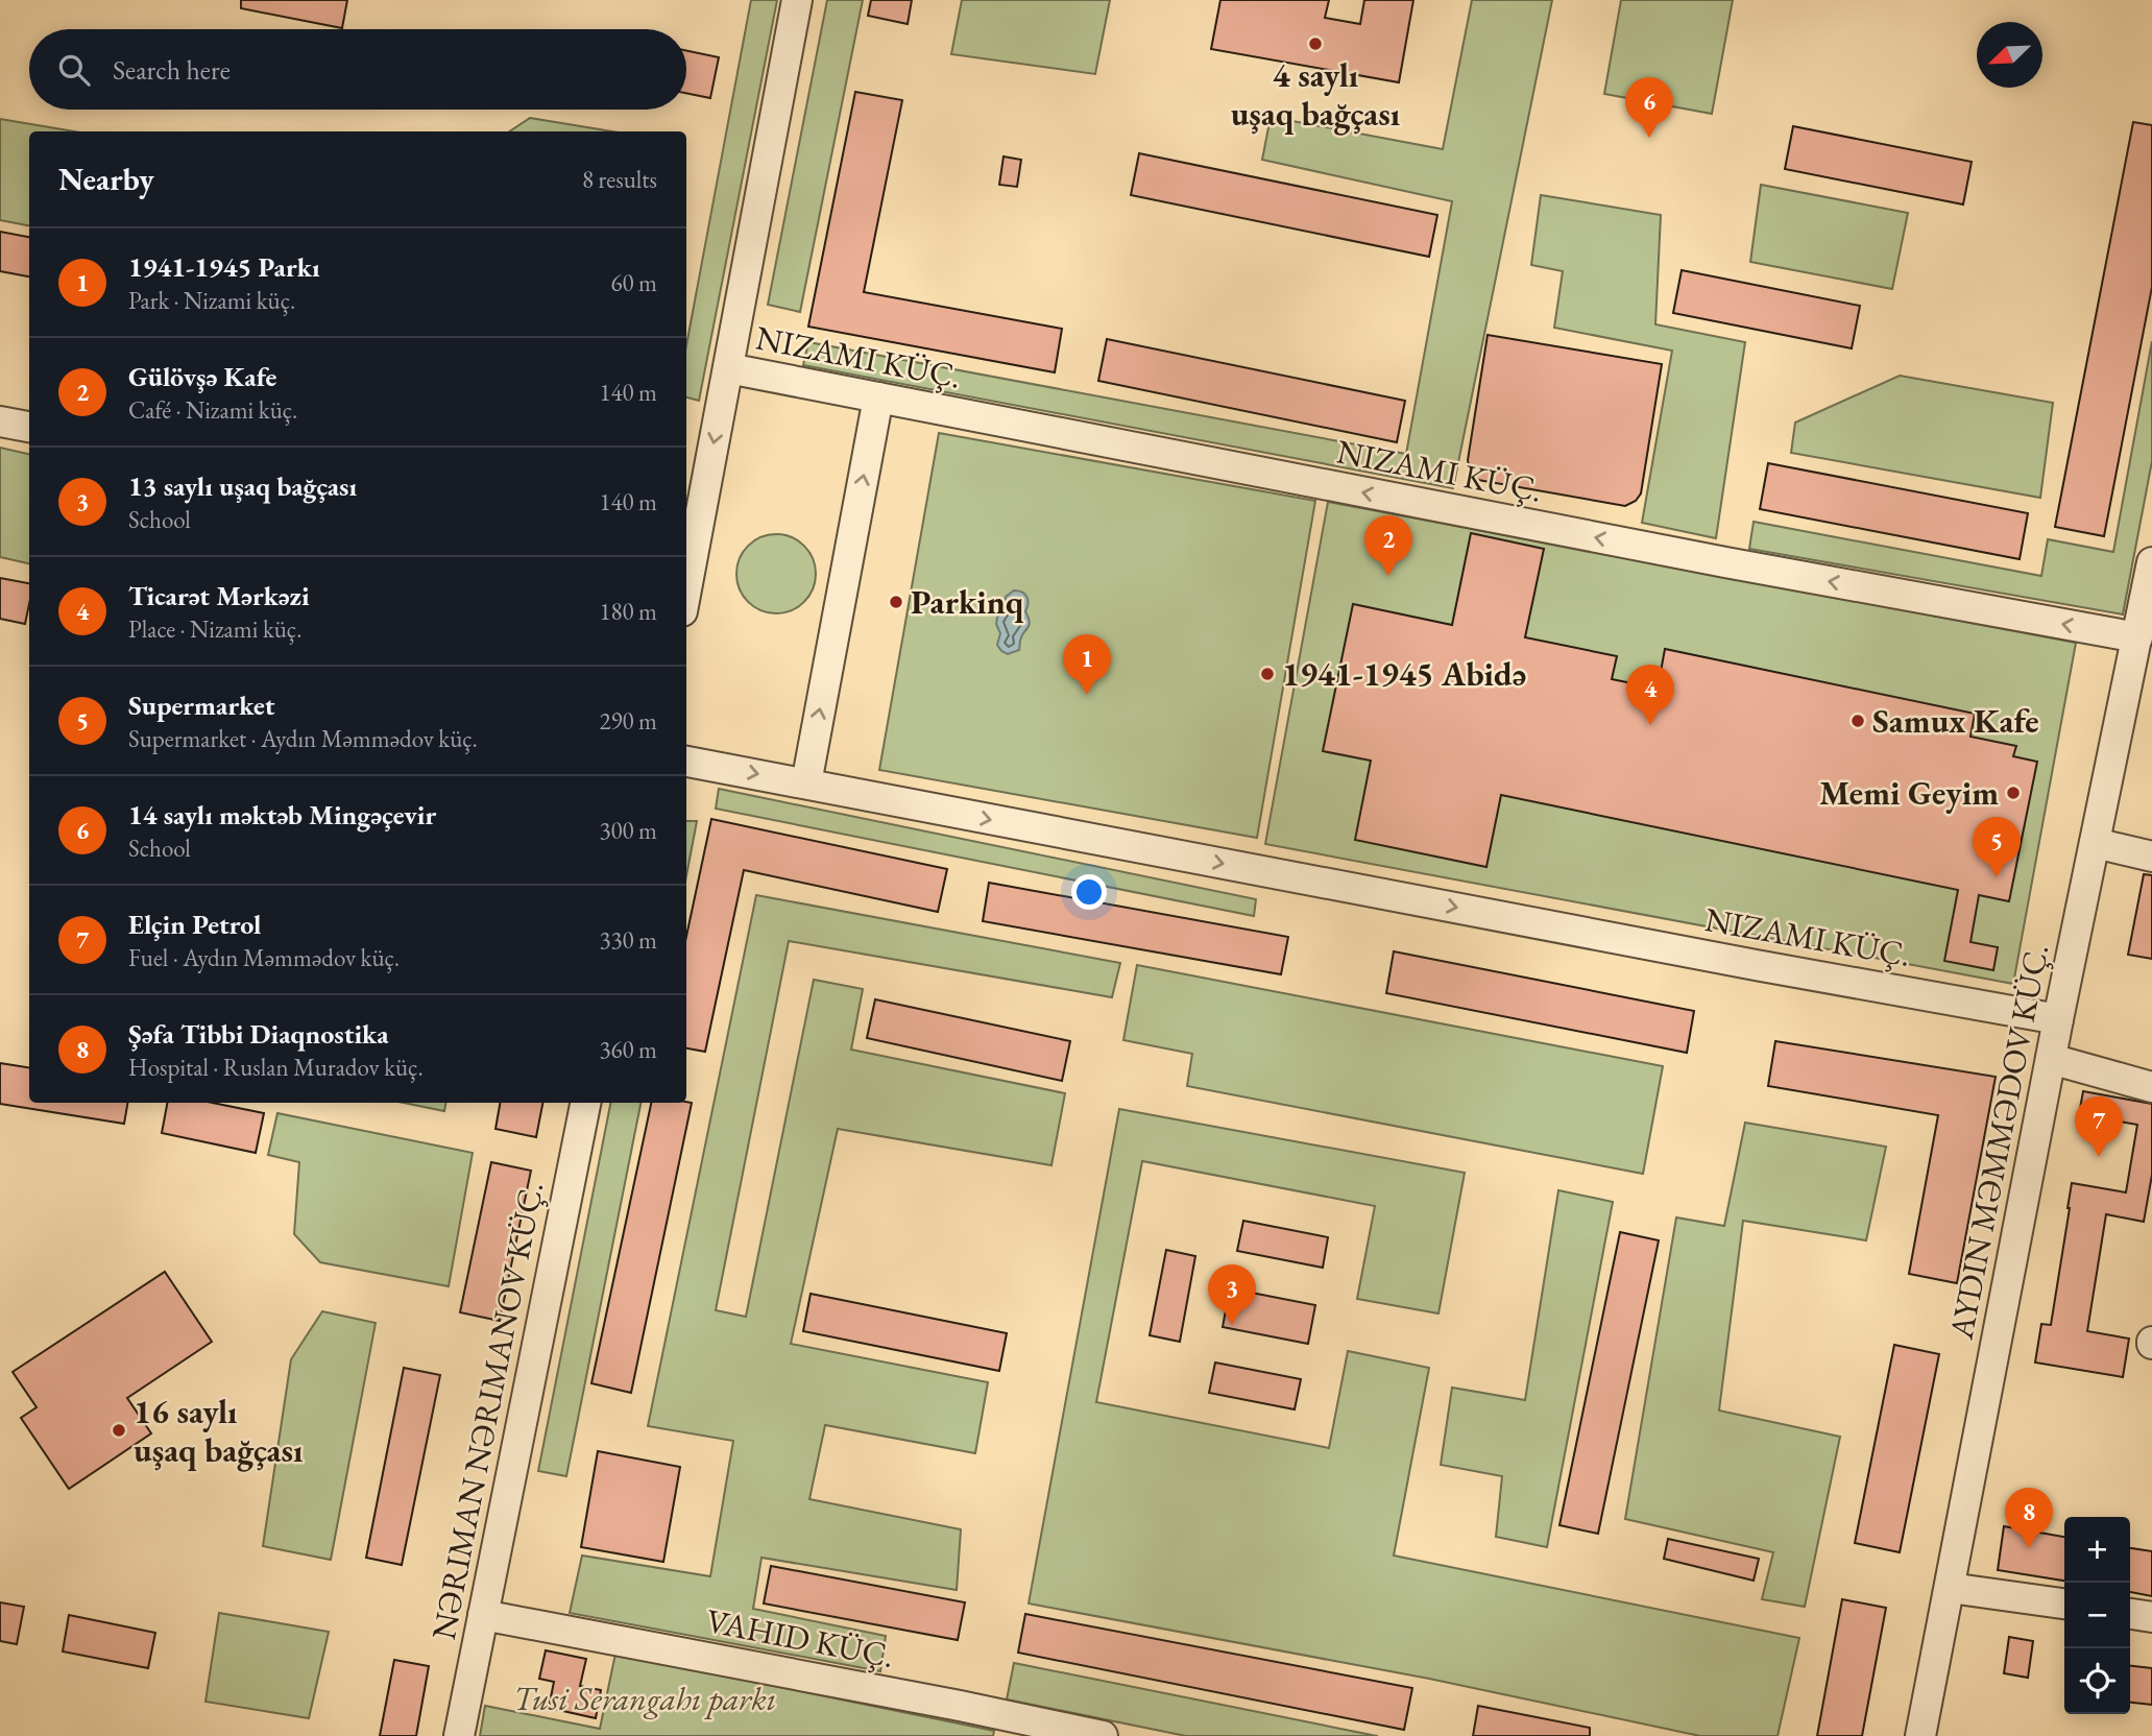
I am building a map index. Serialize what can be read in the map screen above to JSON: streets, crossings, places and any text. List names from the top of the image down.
{
  "streets": {
    "street": ["NIZAMI KÜÇ.", "NƏRIMAN NƏRIMANOV KÜÇ.", "VAHID KÜÇ."]
  },
  "crossings": [
    ["NƏRIMAN NƏRIMANOV KÜÇ.", "VAHID KÜÇ."]
  ],
  "parks": ["Tusi Serangahı parkı"],
  "places": [
    "4 saylı uşaq bağçası",
    "Parkinq",
    "1941-1945 Abidə",
    "Samux Kafe",
    "Memi Geyim",
    "16 saylı uşaq bağçası"
  ],
  "north": "bottom left",
  "page": {
    "search": "Search here",
    "pins": [
      "6",
      "2",
      "1",
      "4",
      "5",
      "7",
      "3",
      "8"
    ],
    "heading": ["Nearby", "8 results"],
    "list": [
      {
        "mark": "1",
        "name": "1941-1945 Parkı",
        "note": "Park · Nizami küç.",
        "value": "60 m"
      },
      {
        "mark": "2",
        "name": "Gülövşə Kafe",
        "note": "Café · Nizami küç.",
        "value": "140 m"
      },
      {
        "mark": "3",
        "name": "13 saylı uşaq bağçası",
        "note": "School",
        "value": "140 m"
      },
      {
        "mark": "4",
        "name": "Ticarət Mərkəzi",
        "note": "Place · Nizami küç.",
        "value": "180 m"
      },
      {
        "mark": "5",
        "name": "Supermarket",
        "note": "Supermarket · Aydın Məmmədov küç.",
        "value": "290 m"
      },
      {
        "mark": "6",
        "name": "14 saylı məktəb Mingəçevir",
        "note": "School",
        "value": "300 m"
      },
      {
        "mark": "7",
        "name": "Elçin Petrol",
        "note": "Fuel · Aydın Məmmədov küç.",
        "value": "330 m"
      },
      {
        "mark": "8",
        "name": "Şəfa Tibbi Diaqnostika",
        "note": "Hospital · Ruslan Muradov küç.",
        "value": "360 m"
      }
    ],
    "map_buttons": ["+", "−"]
  }
}
